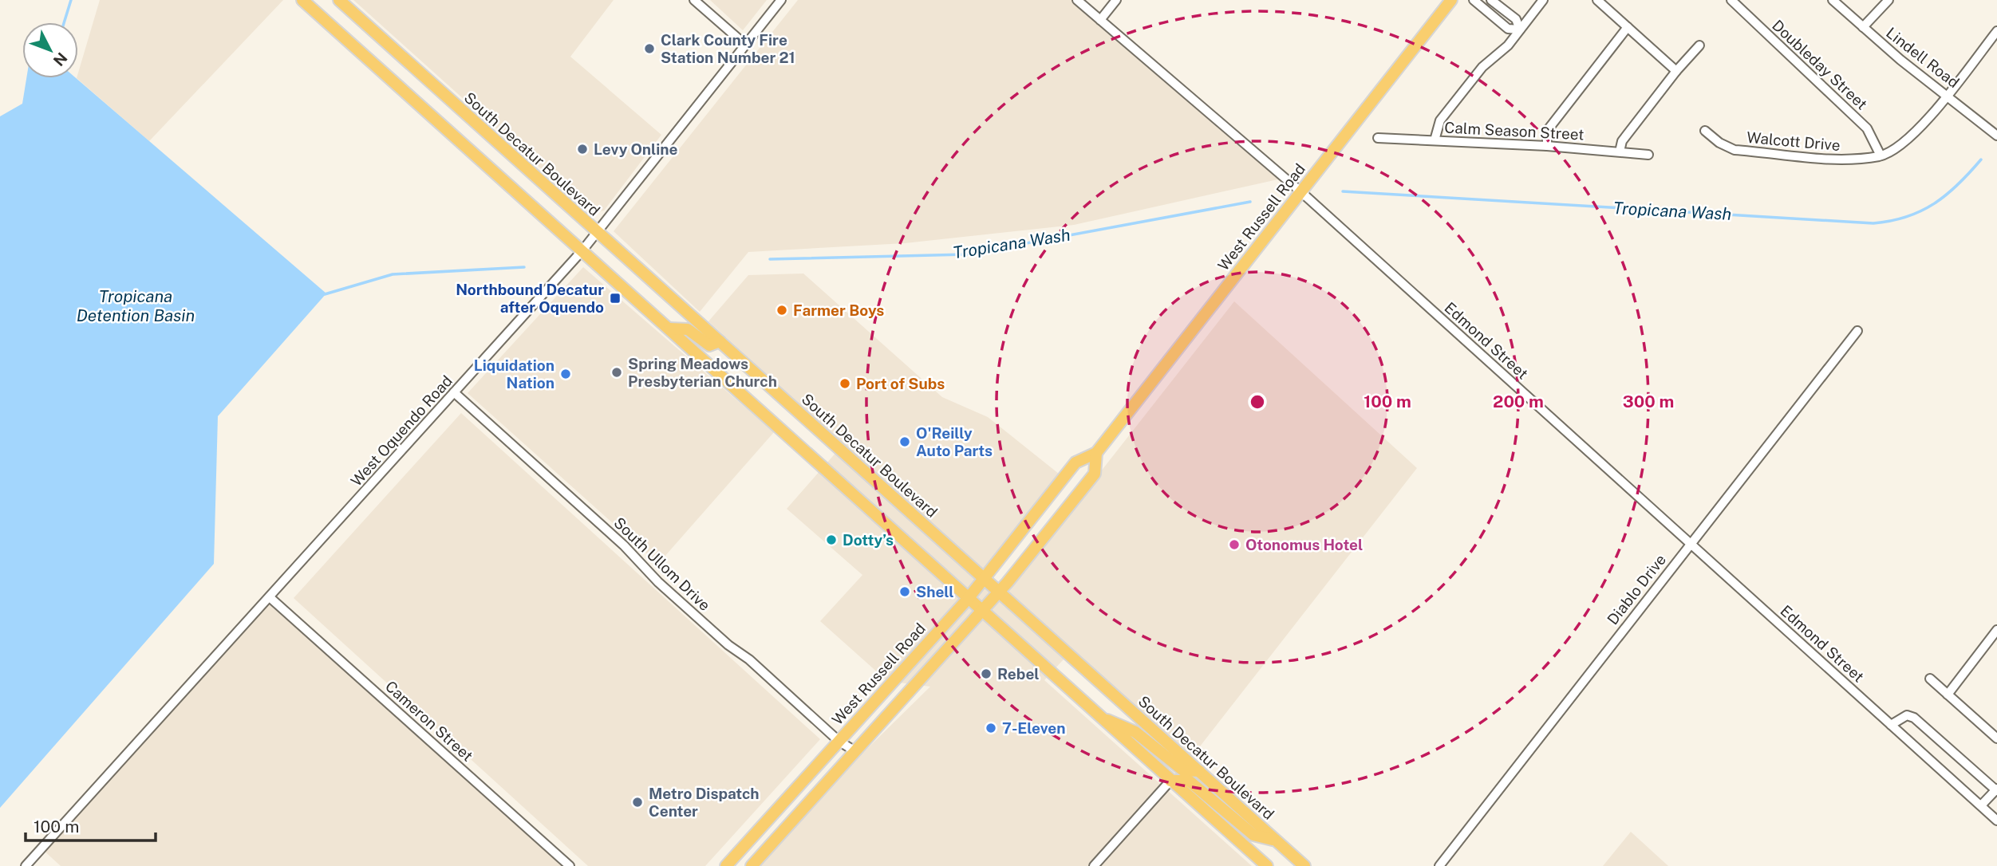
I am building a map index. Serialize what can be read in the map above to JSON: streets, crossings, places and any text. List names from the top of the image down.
{
  "streets": {
    "main road": ["South Decatur Boulevard", "West Russell Road"],
    "street": [
      "Lindell Road",
      "Doubleday Street",
      "Calm Season Street",
      "Walcott Drive",
      "Edmond Street",
      "West Oquendo Road",
      "South Ullom Drive",
      "Diablo Drive",
      "Cameron Street"
    ]
  },
  "crossings": [
    ["Lindell Road", "Walcott Drive"],
    ["Doubleday Street", "Walcott Drive"],
    ["South Decatur Boulevard", "West Russell Road"],
    ["South Decatur Boulevard", "West Oquendo Road"],
    ["West Russell Road", "Edmond Street"],
    ["West Russell Road", "South Ullom Drive"],
    ["Edmond Street", "Diablo Drive"],
    ["West Oquendo Road", "South Ullom Drive"],
    ["West Oquendo Road", "Cameron Street"]
  ],
  "water": ["Tropicana Wash", "Tropicana Detention Basin"],
  "places": {
    "other": [
      "Clark County Fire Station Number 21",
      "Levy Online",
      "Farmer Boys",
      "Spring Meadows Presbyterian Church",
      "Liquidation Nation",
      "Port of Subs",
      "O'Reilly Auto Parts",
      "Dotty’s",
      "Otonomus Hotel",
      "Shell",
      "Rebel",
      "7-Eleven",
      "Metro Dispatch Center"
    ],
    "transit": ["Northbound Decatur after Oquendo"]
  },
  "scale_bar": "100 m",
  "north": "bottom right",
  "rings": ["100 m", "200 m", "300 m"]
}
